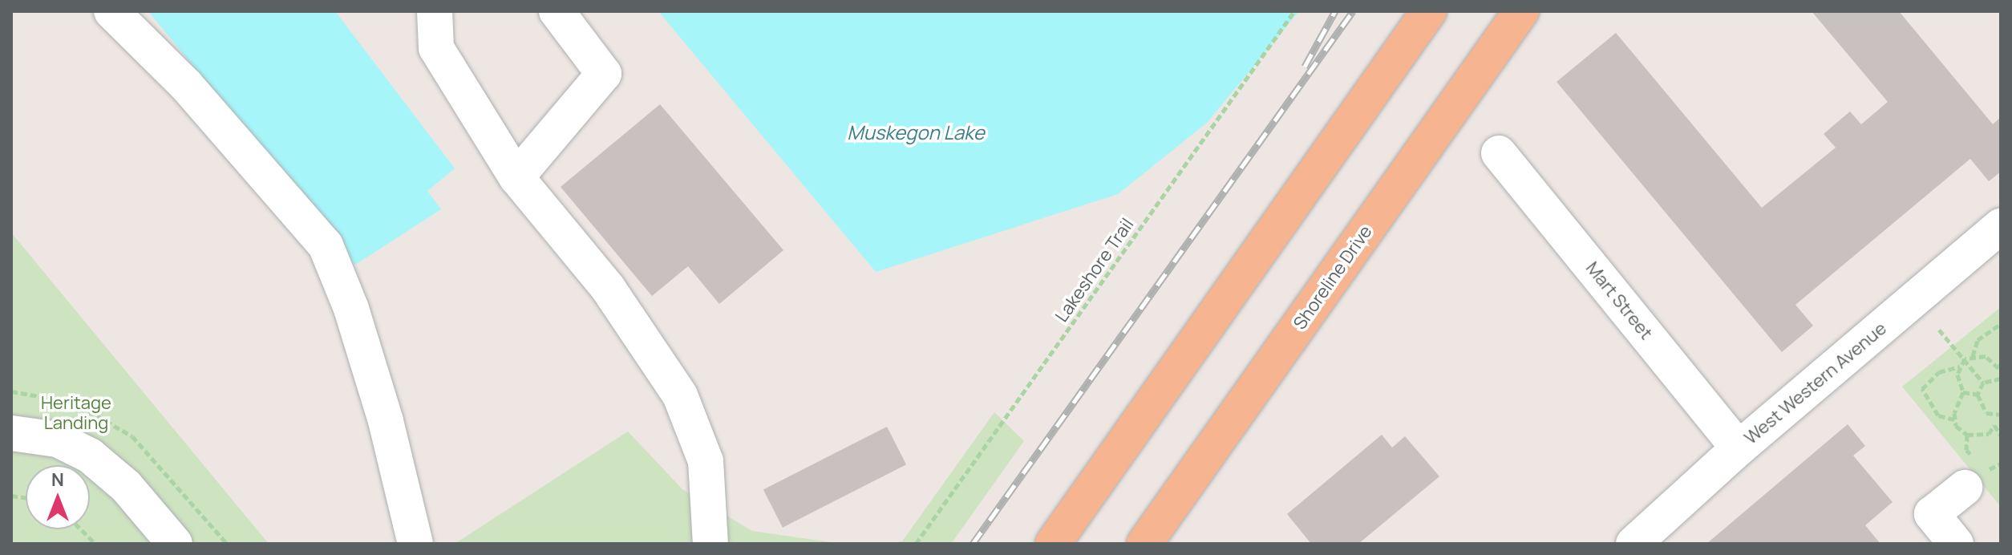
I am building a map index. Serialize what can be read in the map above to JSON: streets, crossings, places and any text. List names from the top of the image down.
{
  "streets": {
    "highway": ["Shoreline Drive"],
    "street": ["Mart Street", "West Western Avenue"],
    "path": ["Lakeshore Trail"]
  },
  "crossings": [
    ["Mart Street", "West Western Avenue"]
  ],
  "water": ["Muskegon Lake"],
  "parks": ["Heritage Landing"],
  "north": "top"
}
